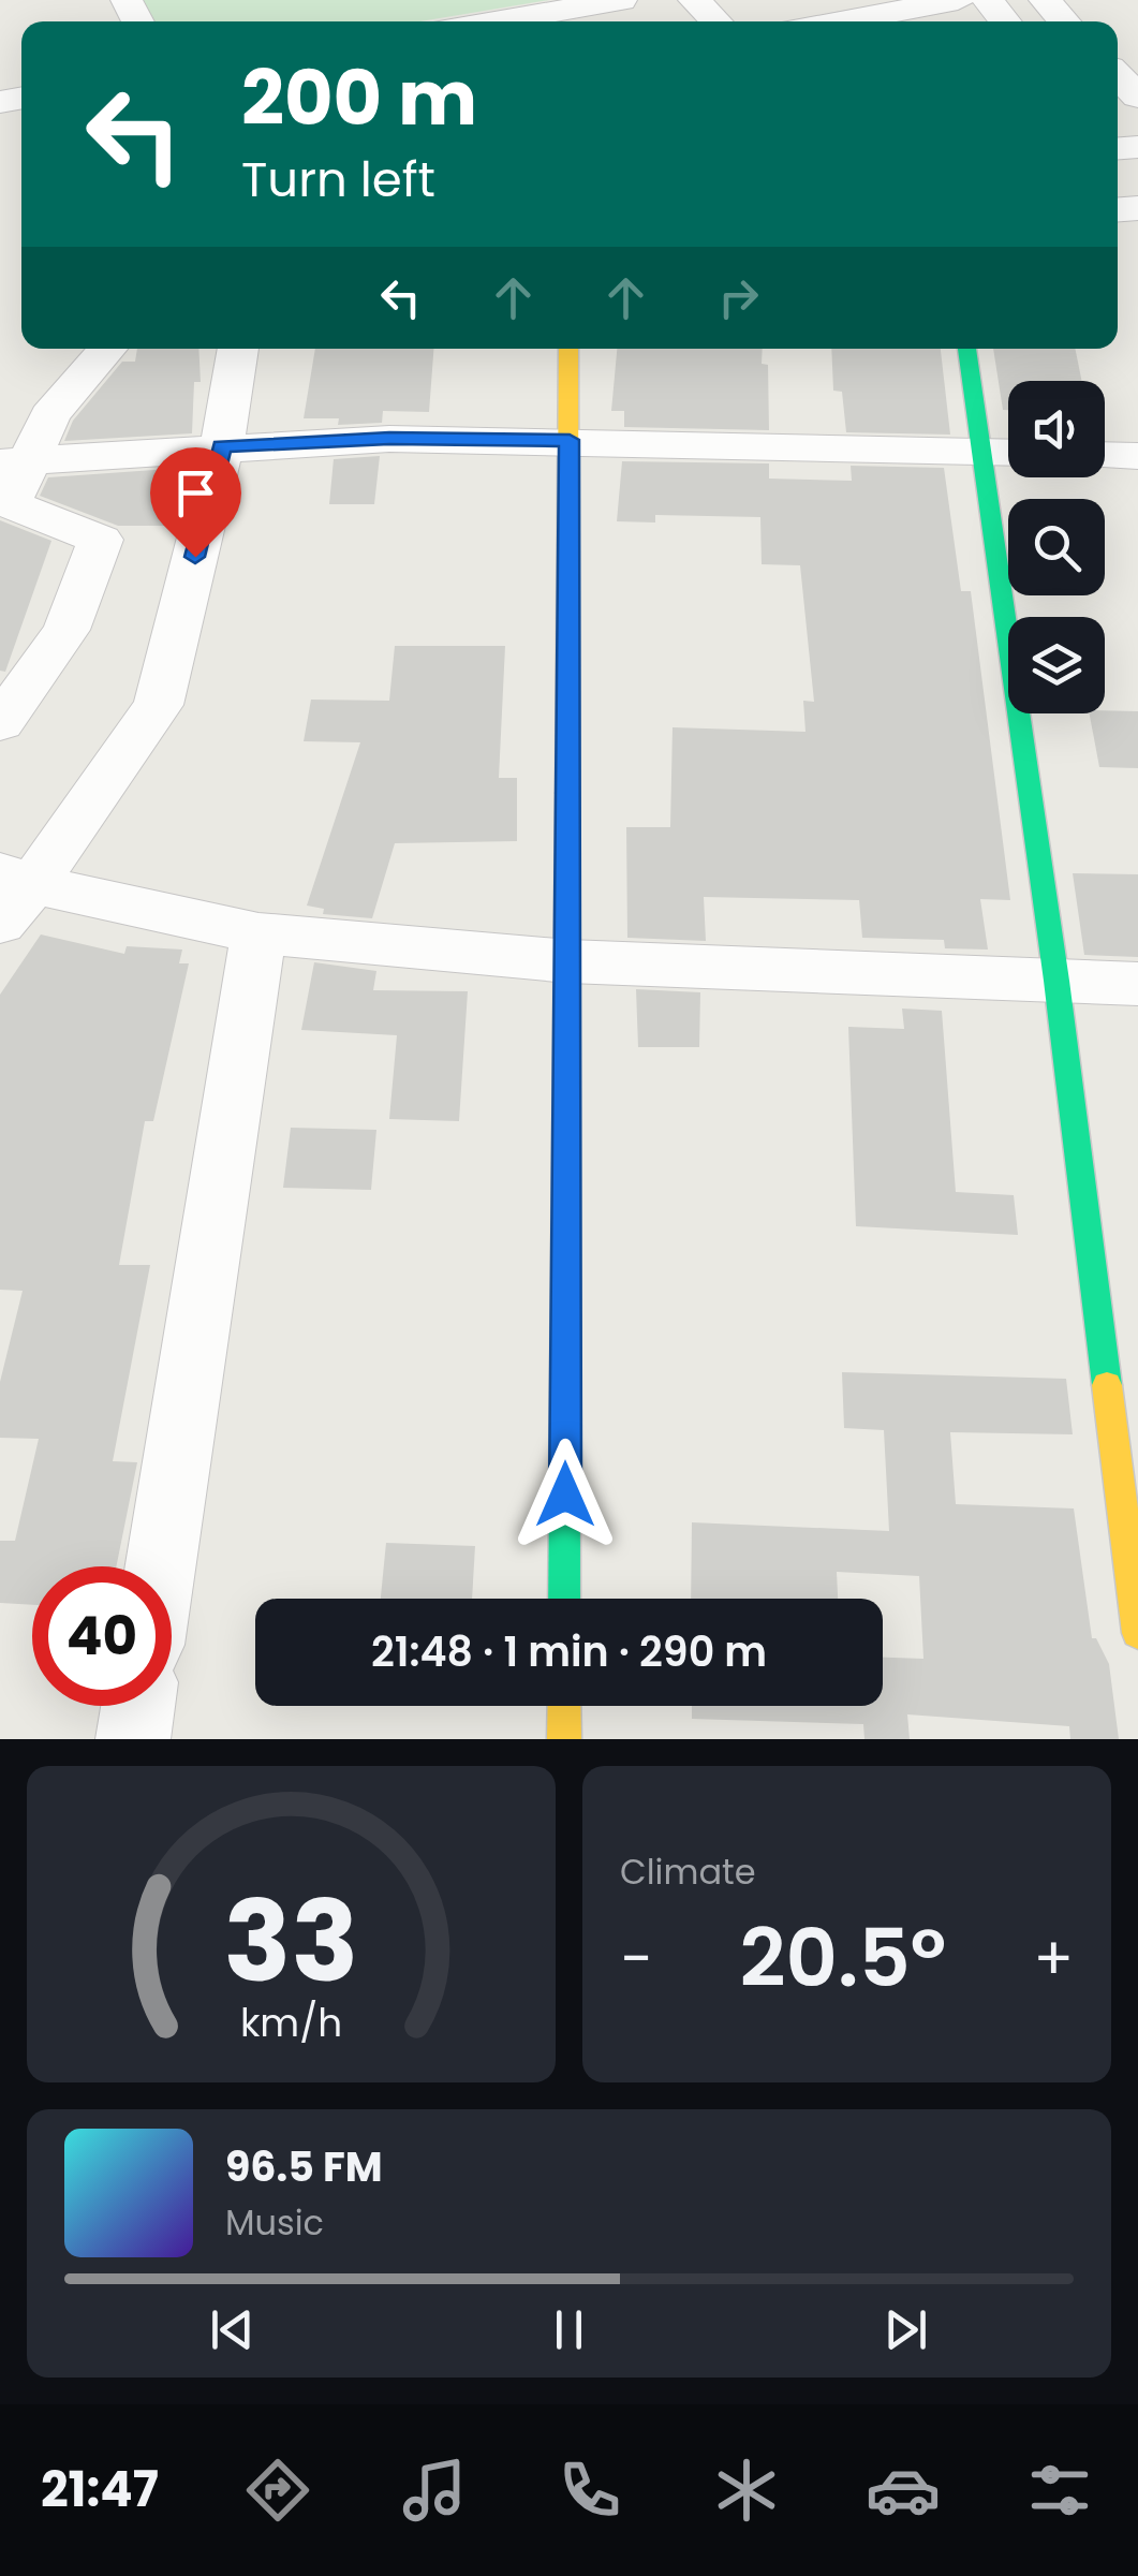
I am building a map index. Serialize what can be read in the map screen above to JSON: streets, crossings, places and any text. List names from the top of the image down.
{
  "page": {
    "turn": ["200 m", "Turn left"],
    "limit": "40",
    "trip": "21:48 · 1 min · 290 m",
    "tile": "Climate",
    "heat": ["−", "20.5°", "+"],
    "song": ["96.5 FM", "Music"],
    "tabs": "21:47",
    "gauge": ["33", "km/h"]
  }
}
